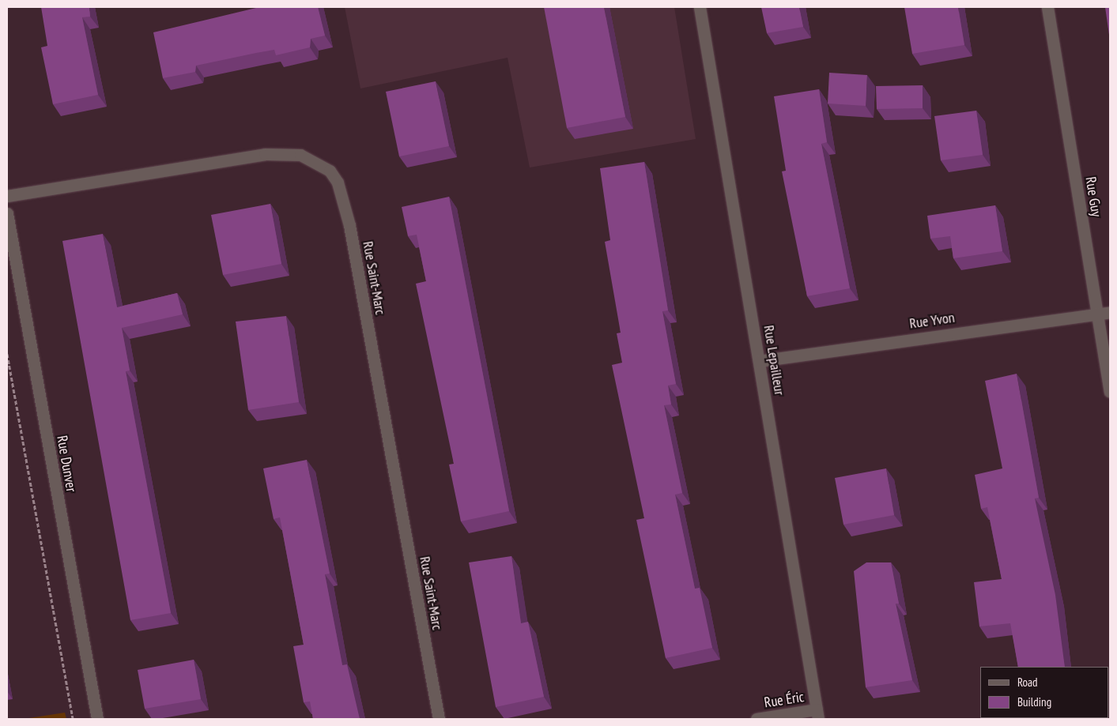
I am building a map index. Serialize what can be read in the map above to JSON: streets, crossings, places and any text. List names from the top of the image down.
{
  "streets": {
    "street": [
      "Rue Guy",
      "Rue Saint-Marc",
      "Rue Yvon",
      "Rue Lepailleur",
      "Rue Dunver",
      "Rue Éric"
    ]
  },
  "crossings": [
    ["Rue Guy", "Rue Yvon"],
    ["Rue Yvon", "Rue Lepailleur"],
    ["Rue Lepailleur", "Rue Éric"]
  ],
  "legend": ["Road", "Building"]
}
